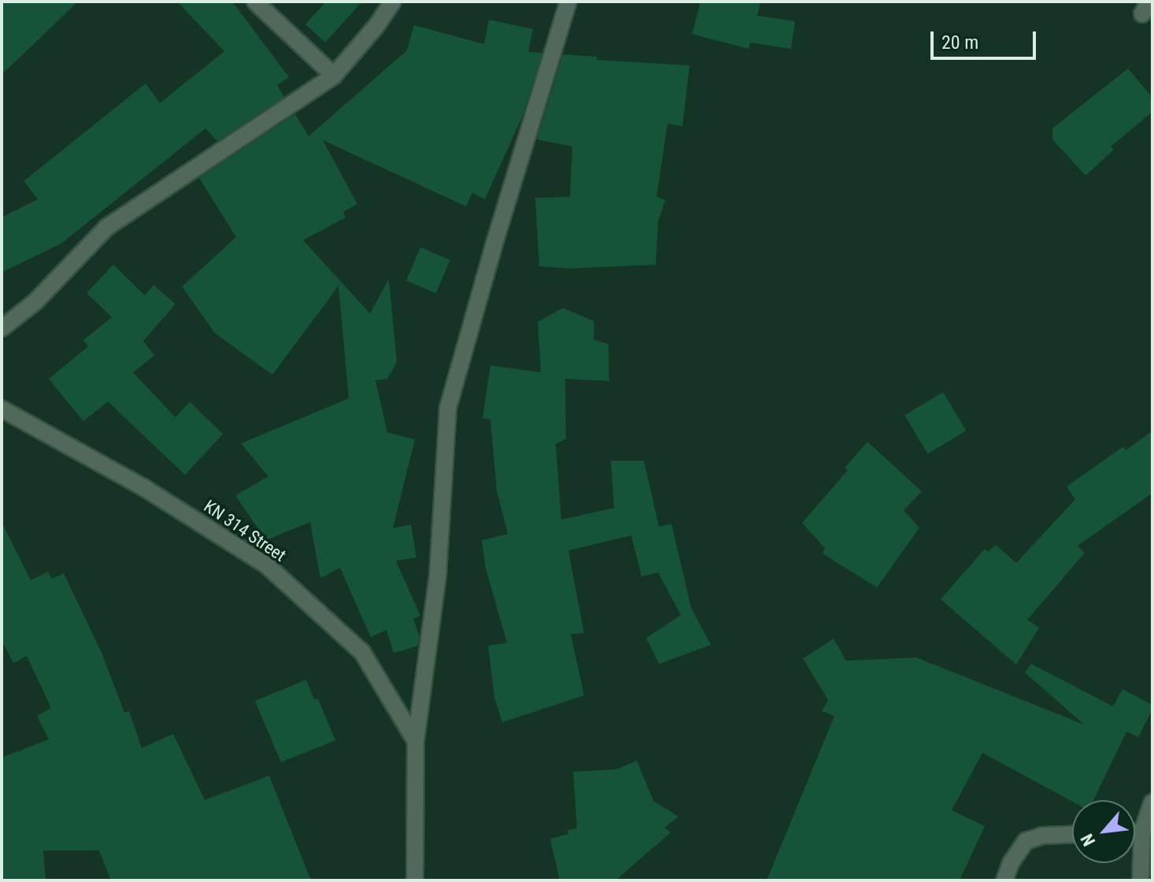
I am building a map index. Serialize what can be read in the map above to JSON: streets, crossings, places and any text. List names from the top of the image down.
{
  "streets": {
    "street": ["KN 314 Street"]
  },
  "scale_bar": "20 m",
  "north": "bottom left"
}
